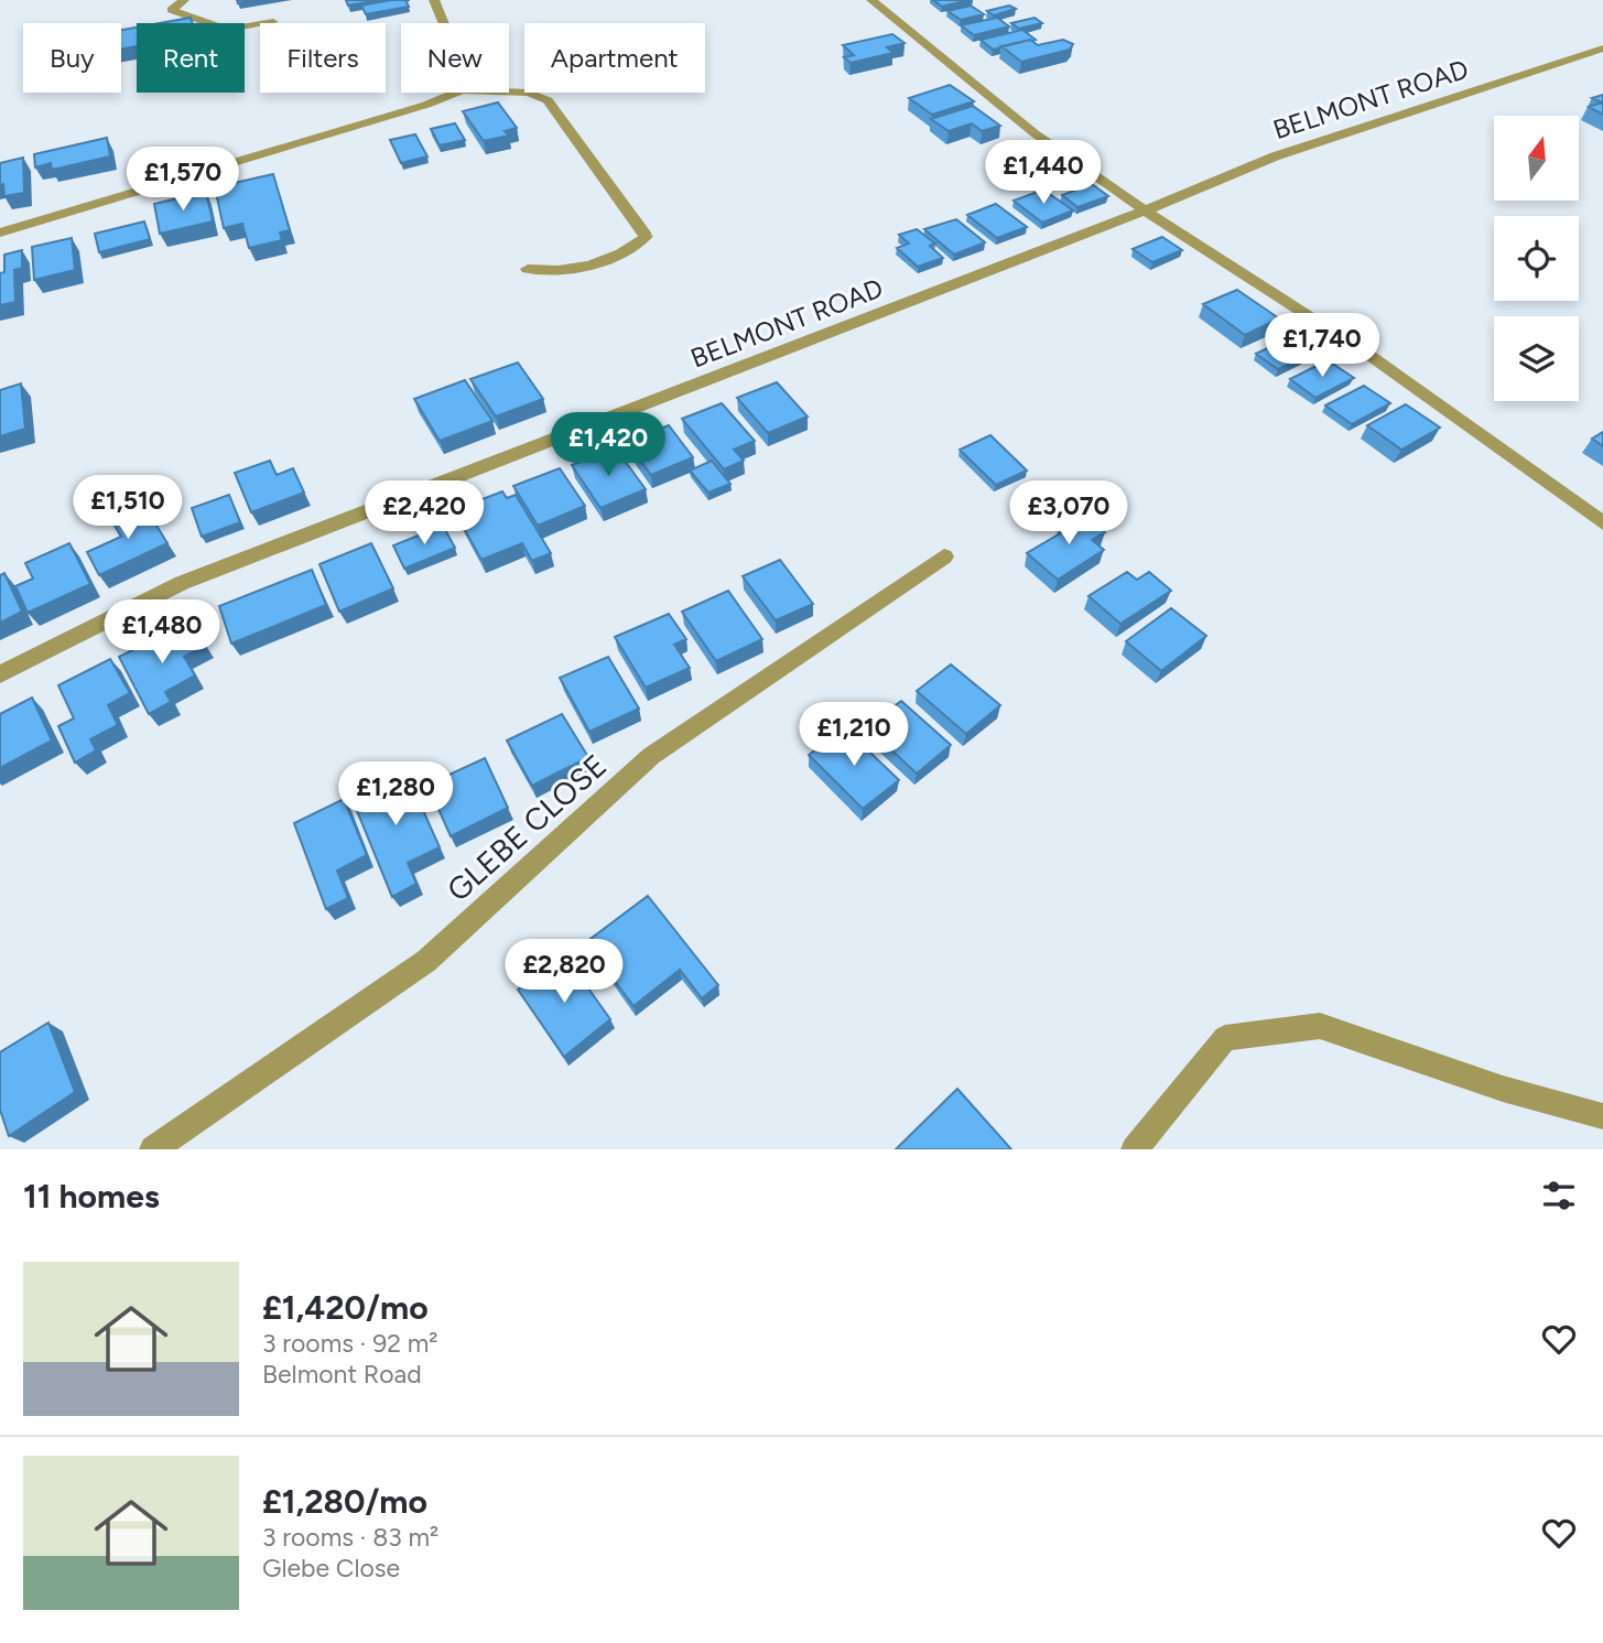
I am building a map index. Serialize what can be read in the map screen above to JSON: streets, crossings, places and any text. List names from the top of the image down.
{
  "streets": {
    "street": ["BELMONT ROAD", "GLEBE CLOSE"]
  },
  "north": "top",
  "page": {
    "chip": [
      "Buy",
      "Rent",
      "Filters",
      "New",
      "Apartment"
    ],
    "price": [
      "£1,440",
      "£1,570",
      "£1,740",
      "£1,420",
      "£1,510",
      "£2,420",
      "£3,070",
      "£1,480",
      "£1,210",
      "£1,280",
      "£2,820"
    ],
    "heading": "11 homes",
    "list": [
      {
        "name": "£1,420/mo",
        "note": "3 rooms · 92 m² · Belmont Road"
      },
      {
        "name": "£1,280/mo",
        "note": "3 rooms · 83 m² · Glebe Close"
      }
    ]
  }
}
